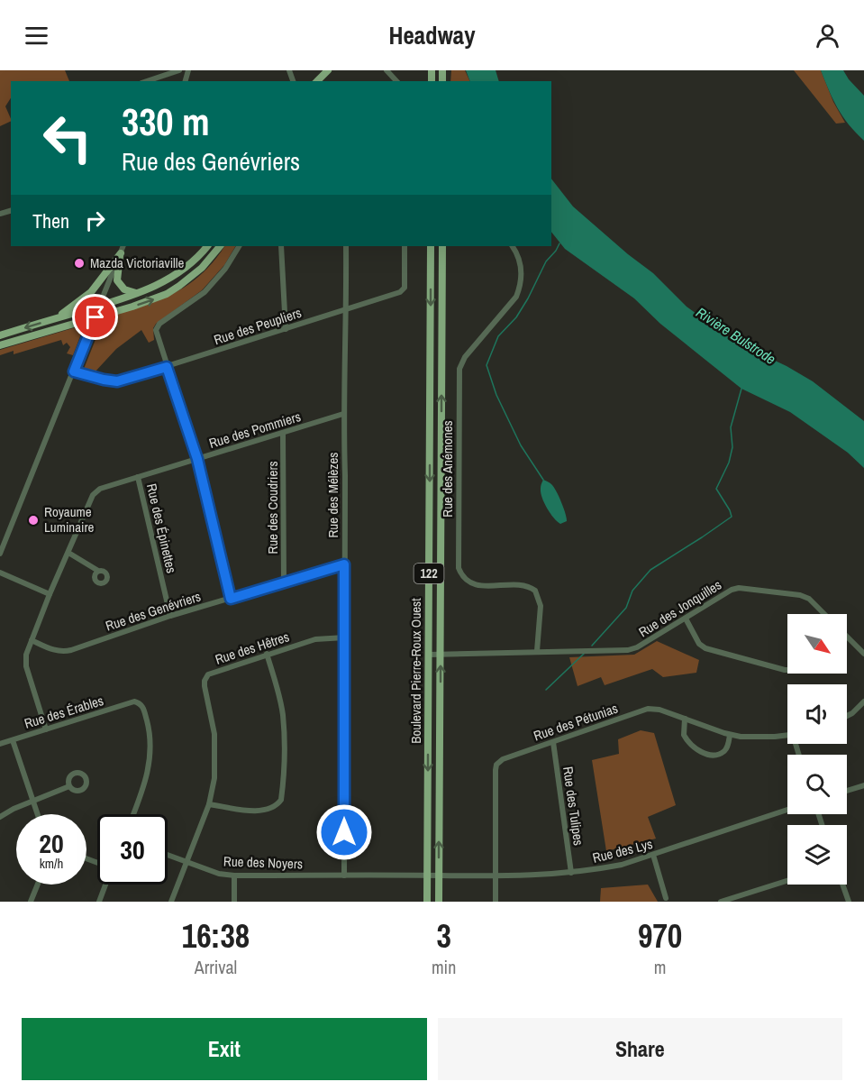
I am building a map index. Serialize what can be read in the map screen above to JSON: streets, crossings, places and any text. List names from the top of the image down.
{
  "streets": {
    "main road": ["122", "Boulevard Pierre-Roux Ouest"],
    "street": [
      "Rue des Peupliers",
      "Rue des Pommiers",
      "Rue des Anémones",
      "Rue des Mélèzes",
      "Rue des Coudriers",
      "Rue des Épinettes",
      "Rue des Jonquilles",
      "Rue des Genévriers",
      "Rue des Hêtres",
      "Rue des Érables",
      "Rue des Pétunias",
      "Rue des Tulipes",
      "Rue des Lys",
      "Rue des Noyers"
    ]
  },
  "crossings": [
    ["Rue des Peupliers", "Rue des Mélèzes"],
    ["Rue des Pommiers", "Rue des Mélèzes"],
    ["Rue des Pommiers", "Rue des Coudriers"],
    ["Rue des Pommiers", "Rue des Épinettes"],
    ["Rue des Pommiers", "Rue des Genévriers"],
    ["Rue des Pommiers", "Rue des Érables"],
    ["Rue des Anémones", "Rue des Jonquilles"],
    ["Rue des Mélèzes", "Rue des Genévriers"],
    ["Rue des Mélèzes", "Rue des Hêtres"],
    ["Rue des Mélèzes", "Rue des Noyers"],
    ["Rue des Coudriers", "Rue des Genévriers"],
    ["Rue des Épinettes", "Rue des Genévriers"],
    ["Rue des Jonquilles", "Boulevard Pierre-Roux Ouest"],
    ["Rue des Hêtres", "Rue des Noyers"],
    ["Boulevard Pierre-Roux Ouest", "Rue des Lys"],
    ["Boulevard Pierre-Roux Ouest", "Rue des Noyers"],
    ["Rue des Pétunias", "Rue des Tulipes"],
    ["Rue des Pétunias", "Rue des Lys"],
    ["Rue des Tulipes", "Rue des Lys"],
    ["Rue des Lys", "Rue des Noyers"]
  ],
  "water": ["Rivière Bulstrode"],
  "places": ["Mazda Victoriaville", "Royaume Luminaire"],
  "north": "bottom right",
  "page": {
    "header": "Headway",
    "turn": ["330 m", "Rue des Genévriers"],
    "then": "Then",
    "speed": "20 km/h",
    "limit": "30",
    "eta": [
      "16:38",
      "Arrival",
      "3",
      "min",
      "970",
      "m"
    ],
    "buttons": ["Exit", "Share"]
  }
}
